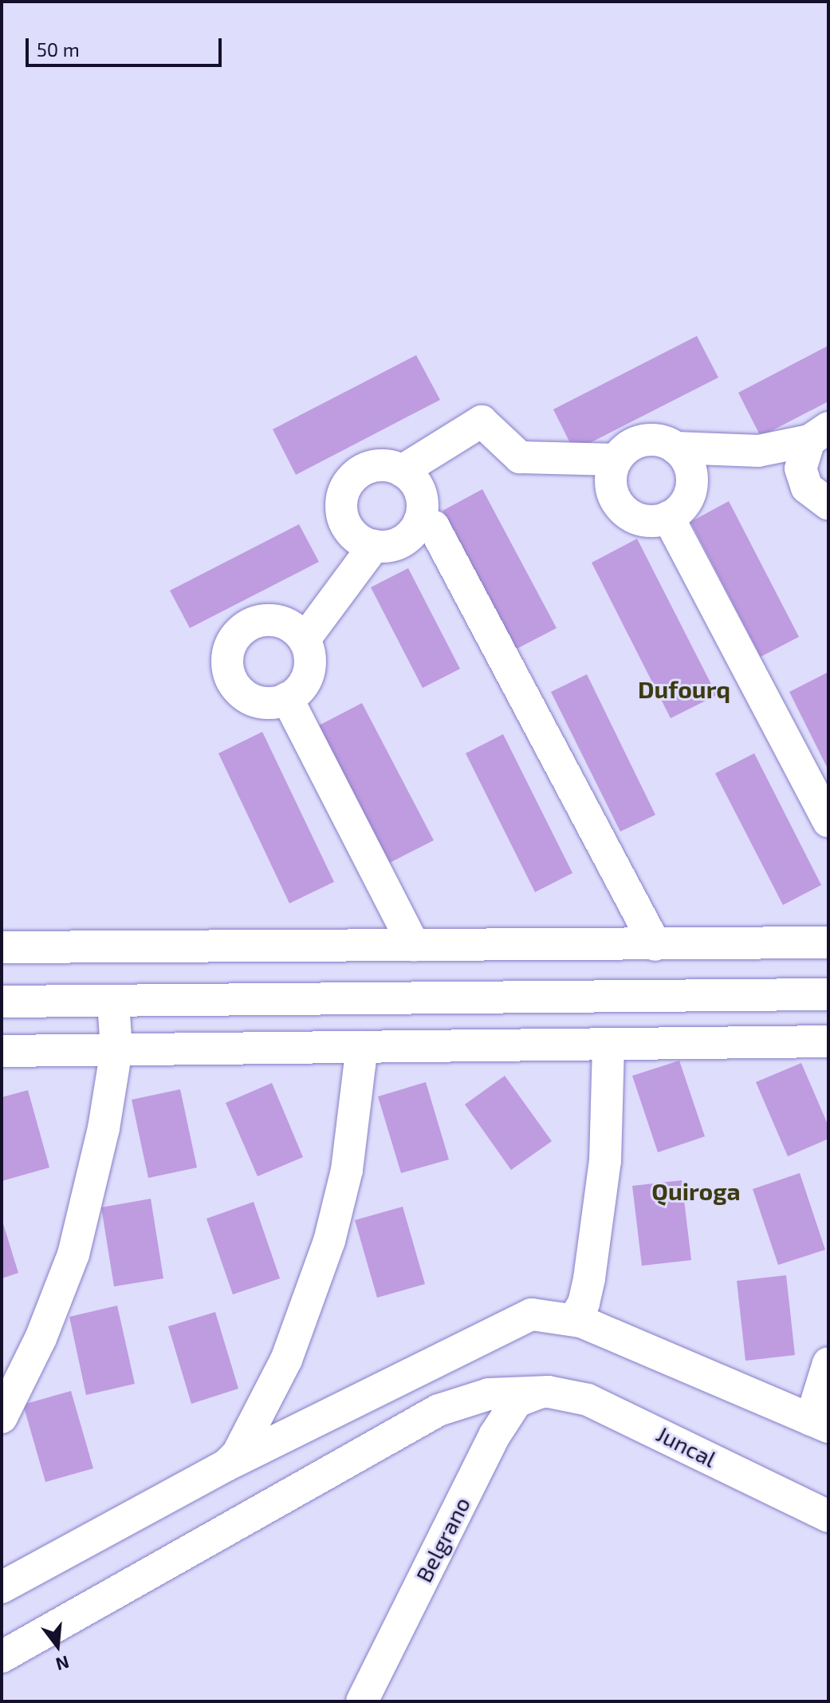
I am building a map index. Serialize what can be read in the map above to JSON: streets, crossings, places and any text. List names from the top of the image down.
{
  "streets": {
    "street": ["Juncal", "Belgrano"]
  },
  "crossings": [
    ["Juncal", "Belgrano"]
  ],
  "districts": ["Dufourq", "Quiroga"],
  "scale_bar": "50 m",
  "north": "bottom"
}
